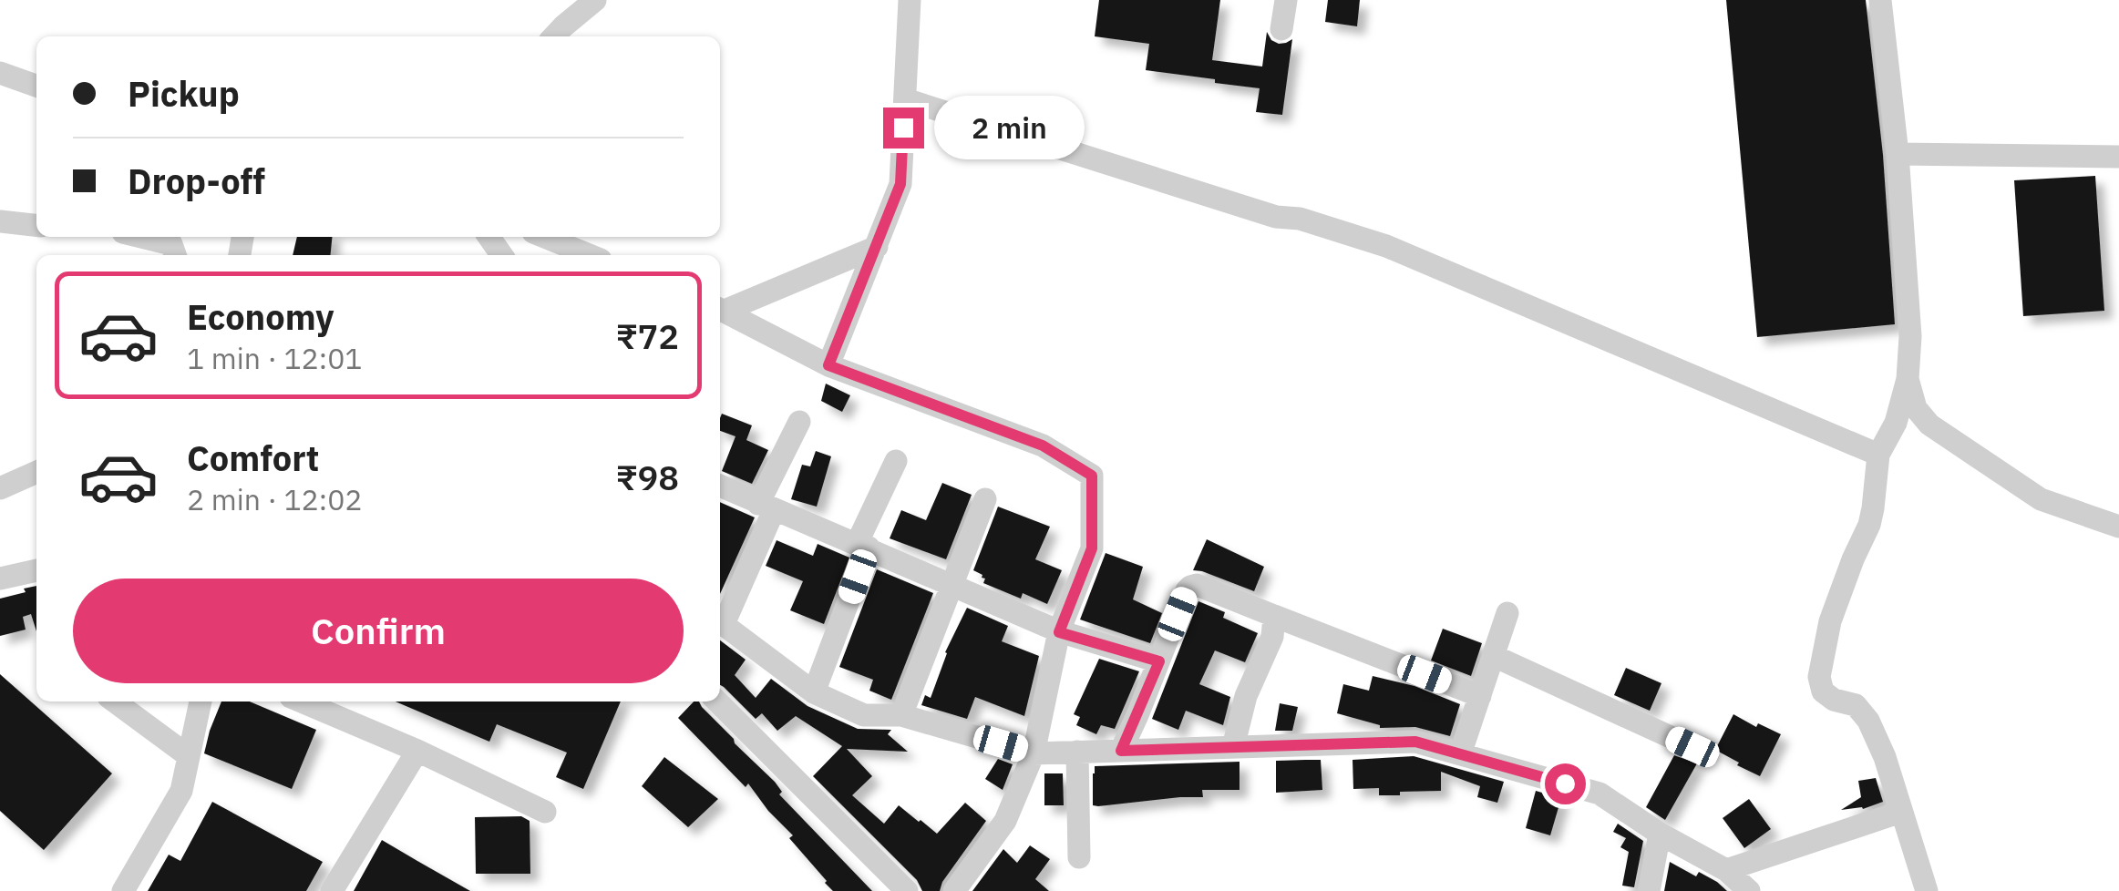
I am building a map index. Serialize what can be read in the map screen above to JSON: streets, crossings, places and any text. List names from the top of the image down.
{
  "page": {
    "banner": ["Pickup", "Drop-off"],
    "bubble": "2 min",
    "list": [
      {
        "name": "Economy",
        "note": "1 min · 12:01",
        "value": "₹72"
      },
      {
        "name": "Comfort",
        "note": "2 min · 12:02",
        "value": "₹98"
      }
    ],
    "buttons": "Confirm"
  }
}
